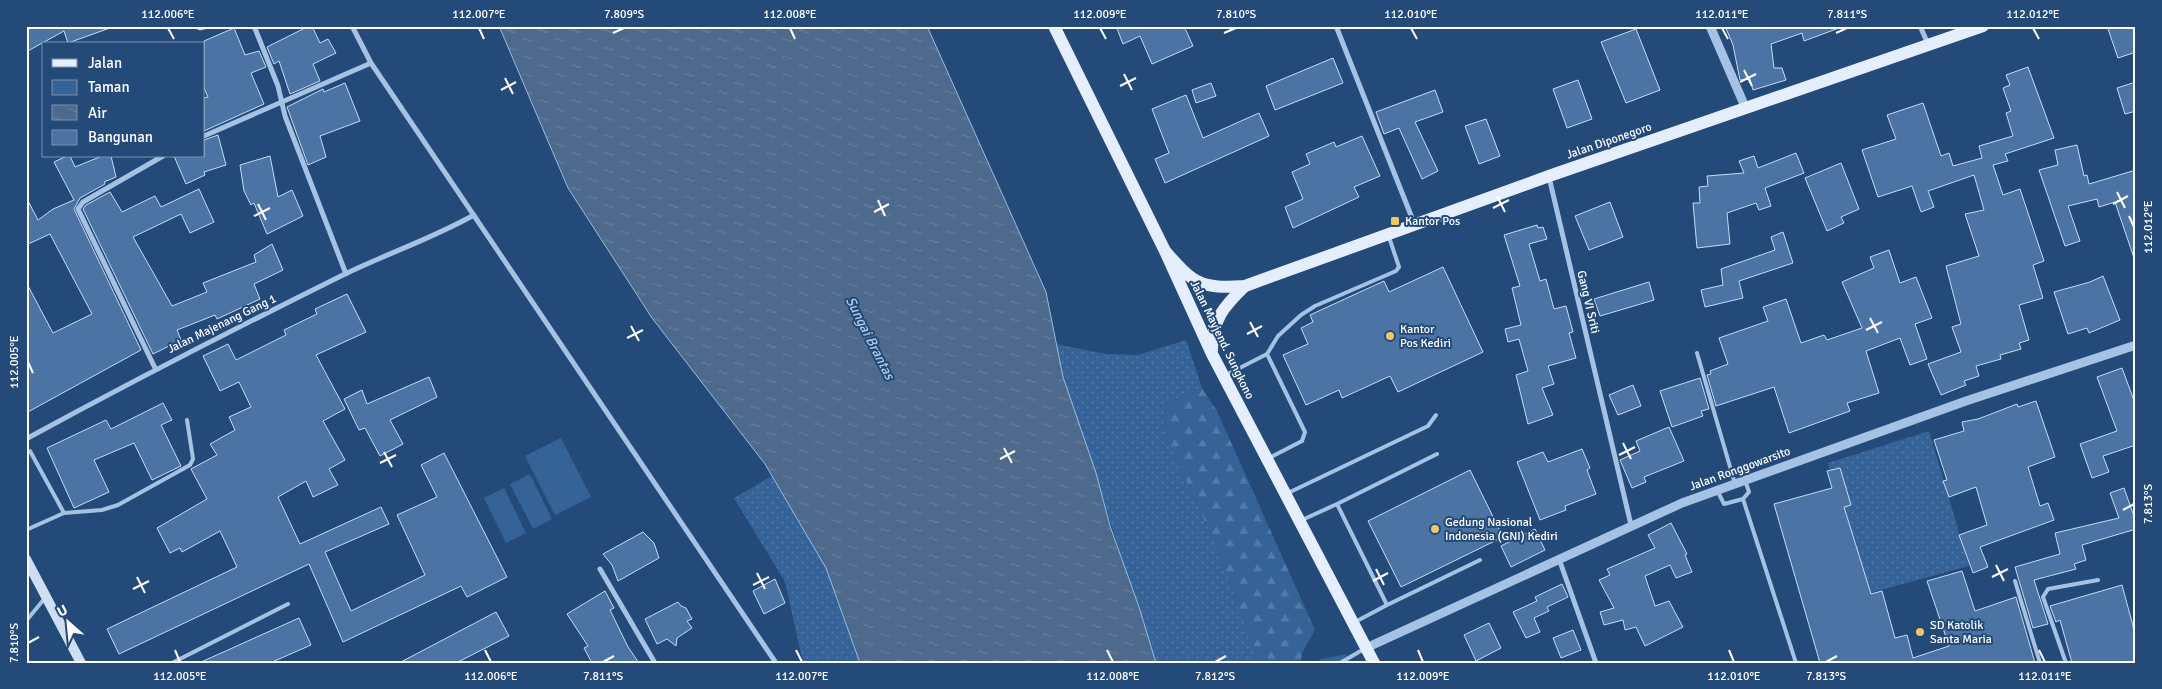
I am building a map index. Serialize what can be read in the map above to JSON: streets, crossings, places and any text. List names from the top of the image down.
{
  "streets": {
    "main road": ["Jalan Diponegoro", "Jalan Mayjend. Sungkono"],
    "street": ["Gang VI Sriti", "Jalan Majenang Gang 1", "Jalan Ronggowarsito"]
  },
  "crossings": [
    ["Jalan Diponegoro", "Gang VI Sriti"],
    ["Jalan Diponegoro", "Jalan Mayjend. Sungkono"],
    ["Gang VI Sriti", "Jalan Ronggowarsito"],
    ["Jalan Mayjend. Sungkono", "Jalan Ronggowarsito"]
  ],
  "water": ["Sungai Brantas"],
  "places": {
    "transit": ["Kantor Pos"],
    "other": ["Kantor Pos Kediri", "Gedung Nasional Indonesia (GNI) Kediri", "SD Katolik Santa Maria"]
  },
  "legend": [
    "Jalan",
    "Taman",
    "Air",
    "Bangunan"
  ],
  "north": "top left",
  "coordinates": [
    "112.006°E",
    "112.007°E",
    "7.809°S",
    "112.008°E",
    "112.009°E",
    "7.810°S",
    "112.010°E",
    "112.011°E",
    "7.811°S",
    "112.012°E",
    "112.005°E",
    "7.813°S",
    "7.812°S"
  ]
}
